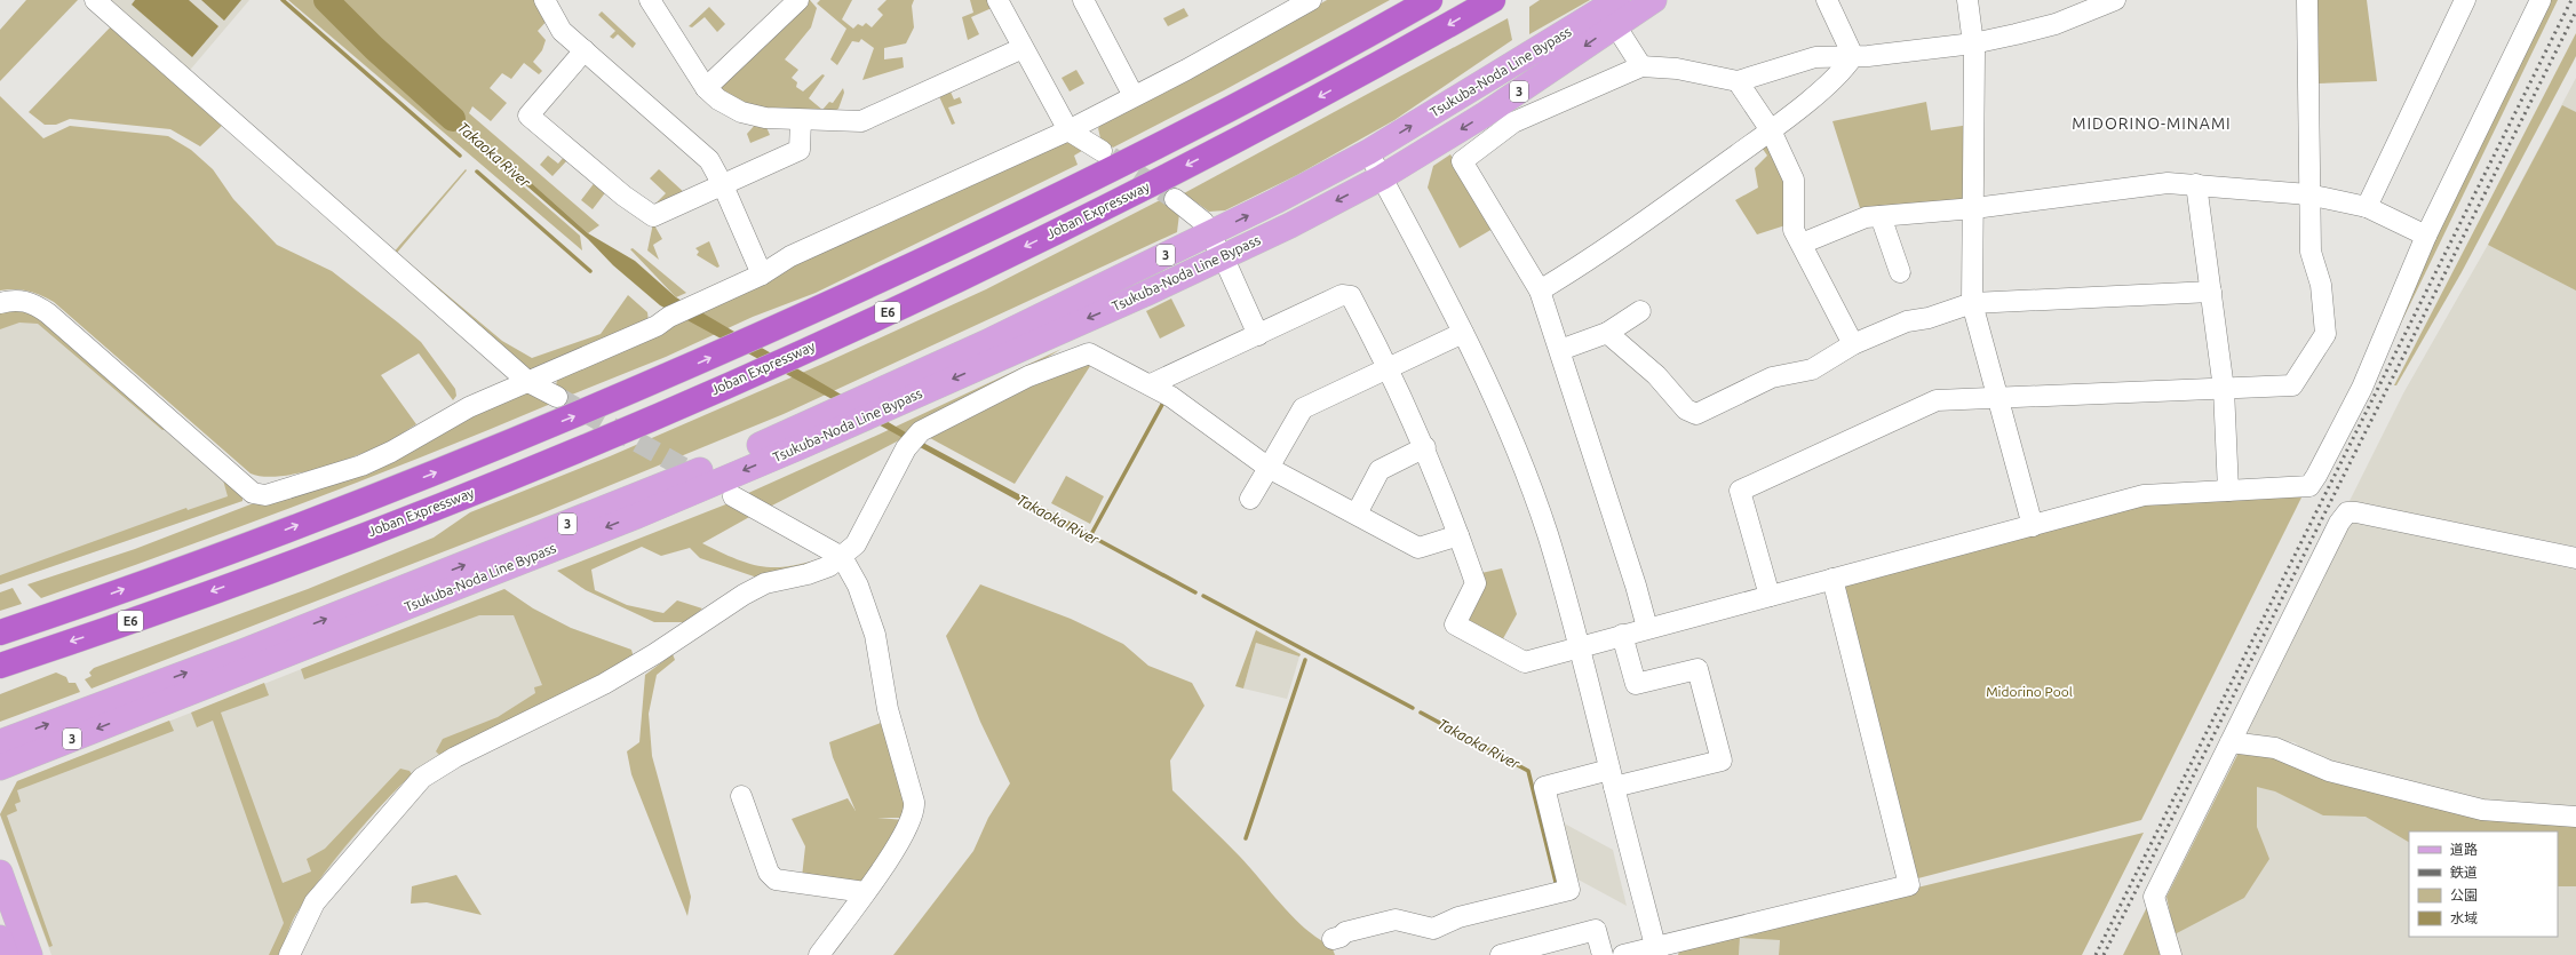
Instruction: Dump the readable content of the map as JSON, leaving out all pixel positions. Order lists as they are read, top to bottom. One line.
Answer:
{"streets":{"highway":["Joban Expressway","E6"],"main road":["Tsukuba-Noda Line Bypass","3"]},"districts":["MIDORINO-MINAMI"],"water":["Takaoka River"],"parks":["Midorino Pool"],"legend":["道路","鉄道","公園","水域"]}
